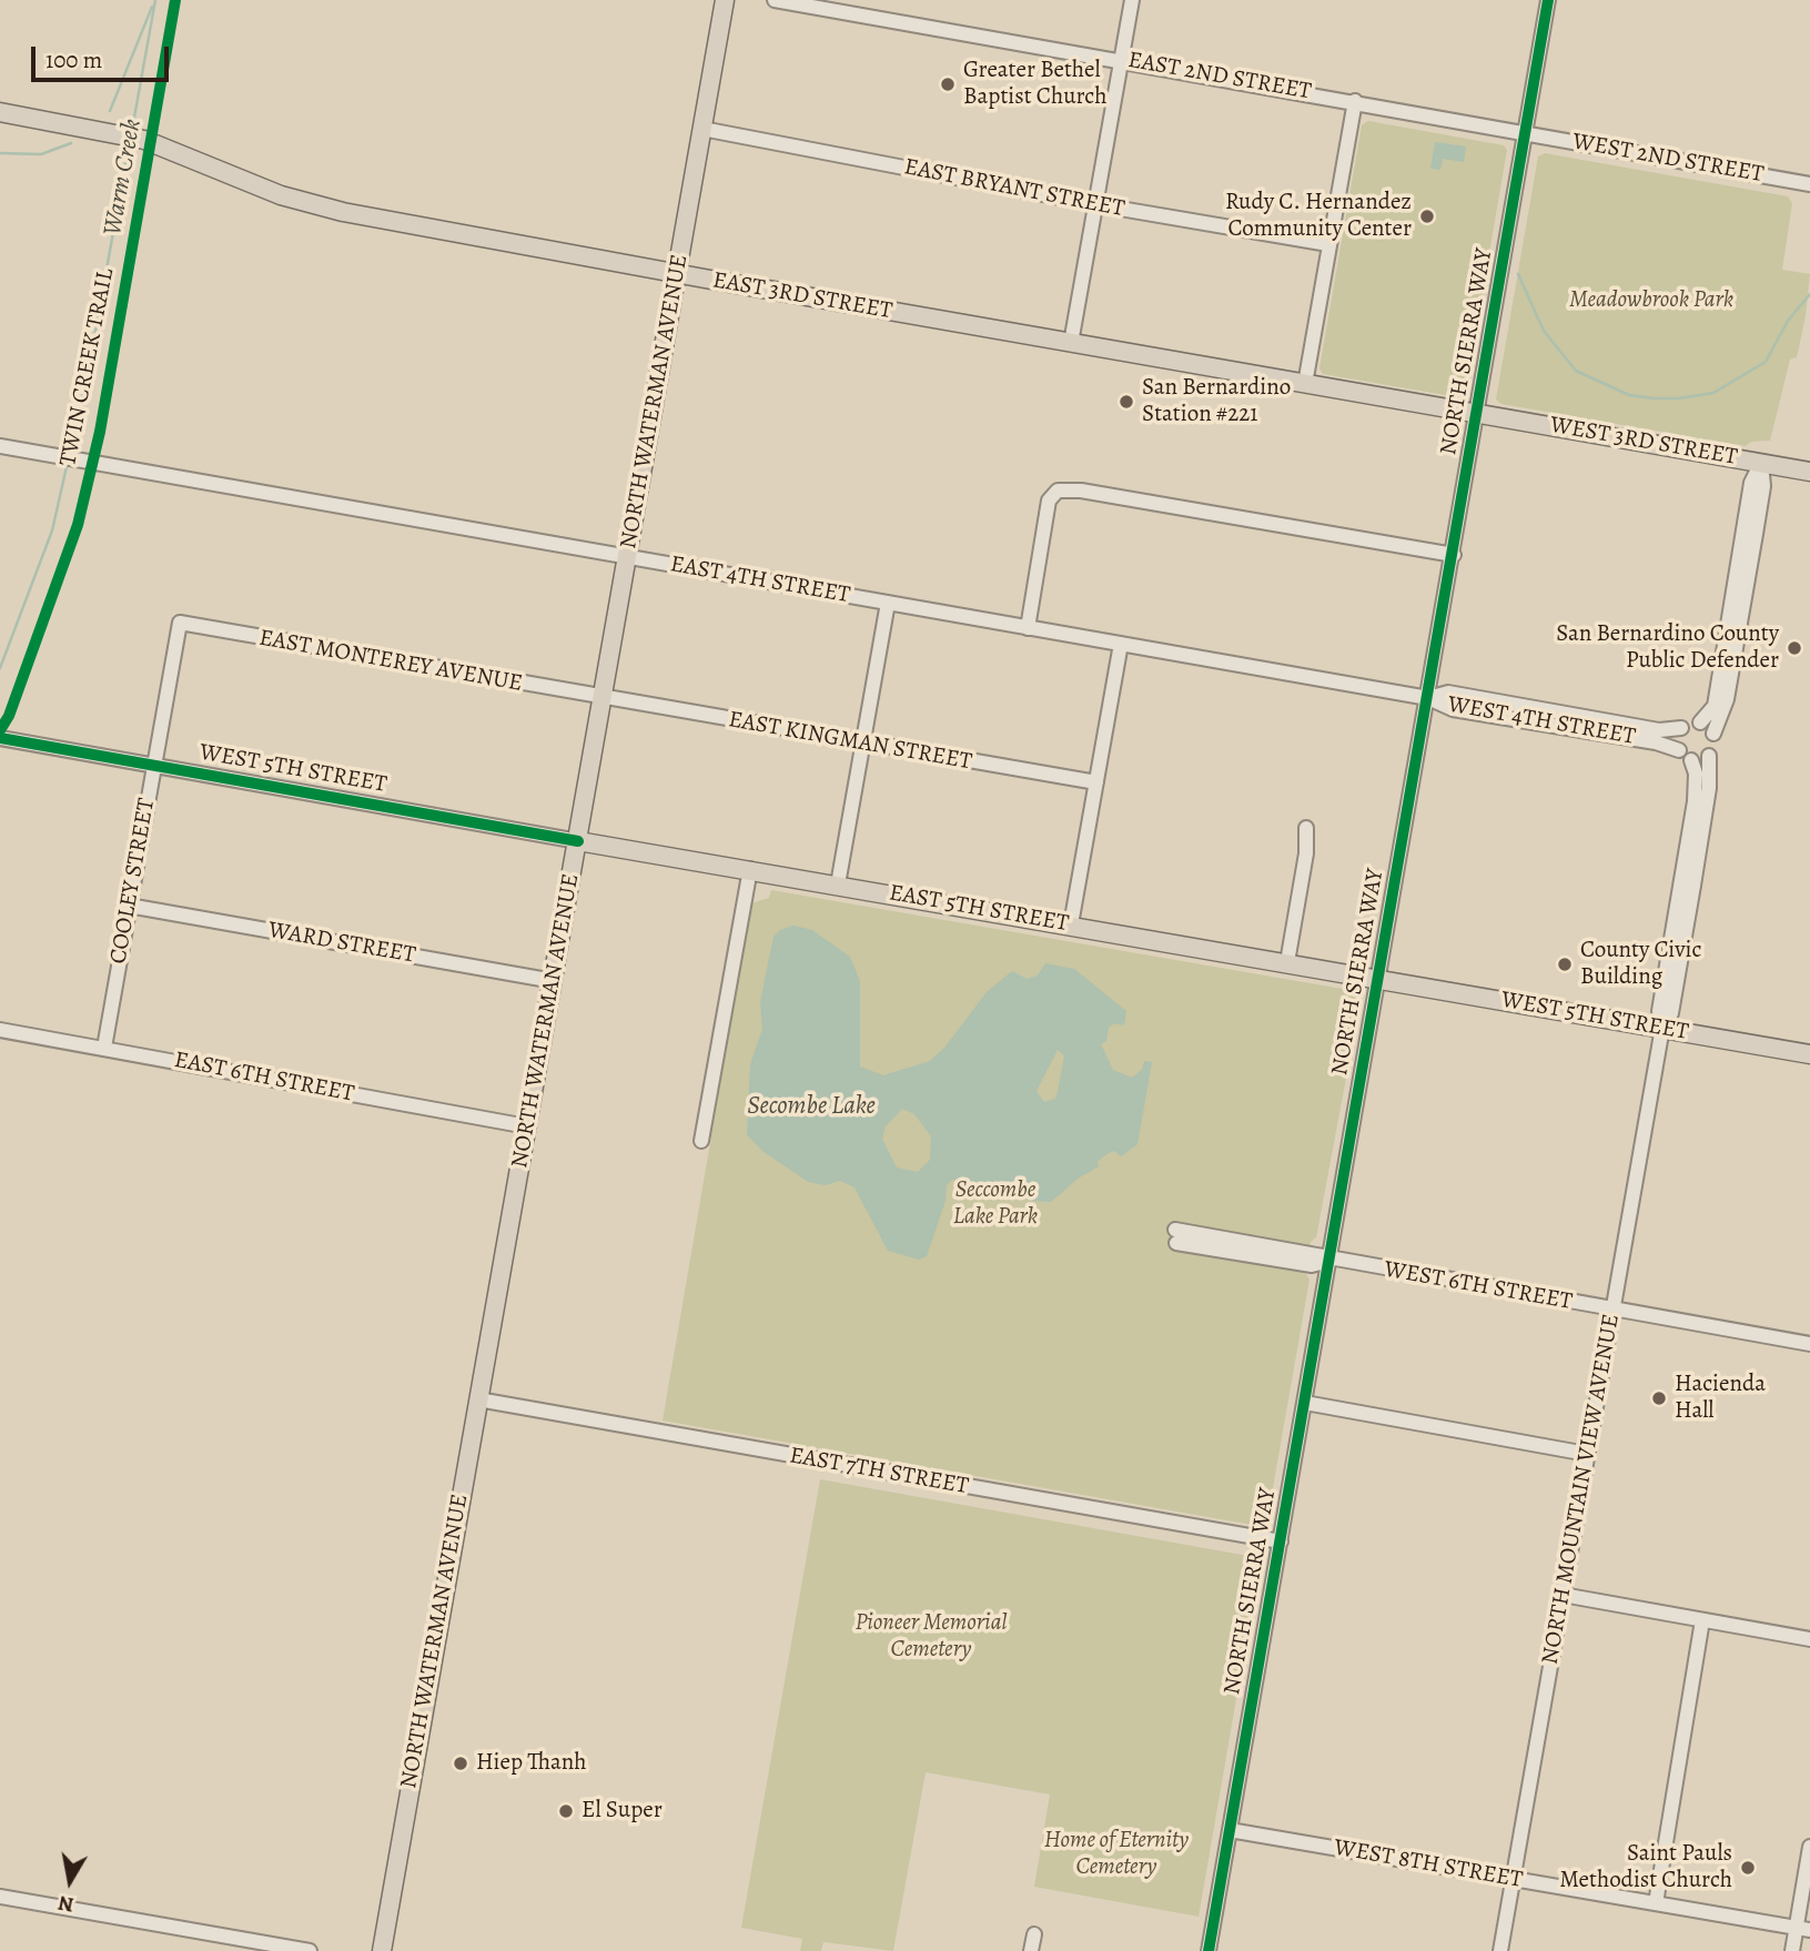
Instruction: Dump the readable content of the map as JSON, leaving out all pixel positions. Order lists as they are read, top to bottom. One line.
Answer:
{"streets":{"main road":["EAST 3RD STREET","NORTH WATERMAN AVENUE","WEST 3RD STREET","WEST 5TH STREET","EAST 5TH STREET"],"street":["EAST 2ND STREET","WEST 2ND STREET","EAST BRYANT STREET","NORTH SIERRA WAY","EAST 4TH STREET","EAST MONTEREY AVENUE","WEST 4TH STREET","EAST KINGMAN STREET","COOLEY STREET","WARD STREET","EAST 6TH STREET","WEST 6TH STREET","EAST 7TH STREET","NORTH MOUNTAIN VIEW AVENUE","WEST 8TH STREET"],"cycle path":["TWIN CREEK TRAIL"]},"crossings":[["EAST 2ND STREET","WEST 2ND STREET"],["EAST 2ND STREET","NORTH SIERRA WAY"],["WEST 2ND STREET","NORTH SIERRA WAY"],["EAST BRYANT STREET","NORTH WATERMAN AVENUE"],["EAST 3RD STREET","NORTH SIERRA WAY"],["EAST 3RD STREET","NORTH WATERMAN AVENUE"],["EAST 3RD STREET","WEST 3RD STREET"],["NORTH SIERRA WAY","WEST 3RD STREET"],["NORTH SIERRA WAY","EAST 4TH STREET"],["NORTH SIERRA WAY","WEST 4TH STREET"],["NORTH SIERRA WAY","WEST 5TH STREET"],["NORTH SIERRA WAY","EAST 5TH STREET"],["NORTH SIERRA WAY","WEST 6TH STREET"],["NORTH SIERRA WAY","EAST 7TH STREET"],["NORTH SIERRA WAY","WEST 8TH STREET"],["NORTH WATERMAN AVENUE","EAST 4TH STREET"],["NORTH WATERMAN AVENUE","EAST MONTEREY AVENUE"],["NORTH WATERMAN AVENUE","EAST KINGMAN STREET"],["NORTH WATERMAN AVENUE","WEST 5TH STREET"],["NORTH WATERMAN AVENUE","EAST 5TH STREET"],["NORTH WATERMAN AVENUE","WARD STREET"],["NORTH WATERMAN AVENUE","EAST 6TH STREET"],["NORTH WATERMAN AVENUE","EAST 7TH STREET"],["EAST 4TH STREET","WEST 4TH STREET"],["EAST MONTEREY AVENUE","EAST KINGMAN STREET"],["EAST MONTEREY AVENUE","COOLEY STREET"],["WEST 4TH STREET","NORTH MOUNTAIN VIEW AVENUE"],["WEST 5TH STREET","COOLEY STREET"],["WEST 5TH STREET","EAST 5TH STREET"],["WEST 5TH STREET","NORTH MOUNTAIN VIEW AVENUE"],["COOLEY STREET","WARD STREET"],["COOLEY STREET","EAST 6TH STREET"],["WEST 6TH STREET","NORTH MOUNTAIN VIEW AVENUE"],["NORTH MOUNTAIN VIEW AVENUE","WEST 8TH STREET"]],"water":["Warm Creek","Secombe Lake"],"parks":["Meadowbrook Park","Seccombe Lake Park","Pioneer Memorial Cemetery","Home of Eternity Cemetery"],"places":["Greater Bethel Baptist Church","Rudy C. Hernandez Community Center","San Bernardino Station #221","San Bernardino County Public Defender","County Civic Building","Hacienda Hall","Hiep Thanh","El Super","Saint Pauls Methodist Church"],"scale_bar":"100 m","north":"bottom"}
